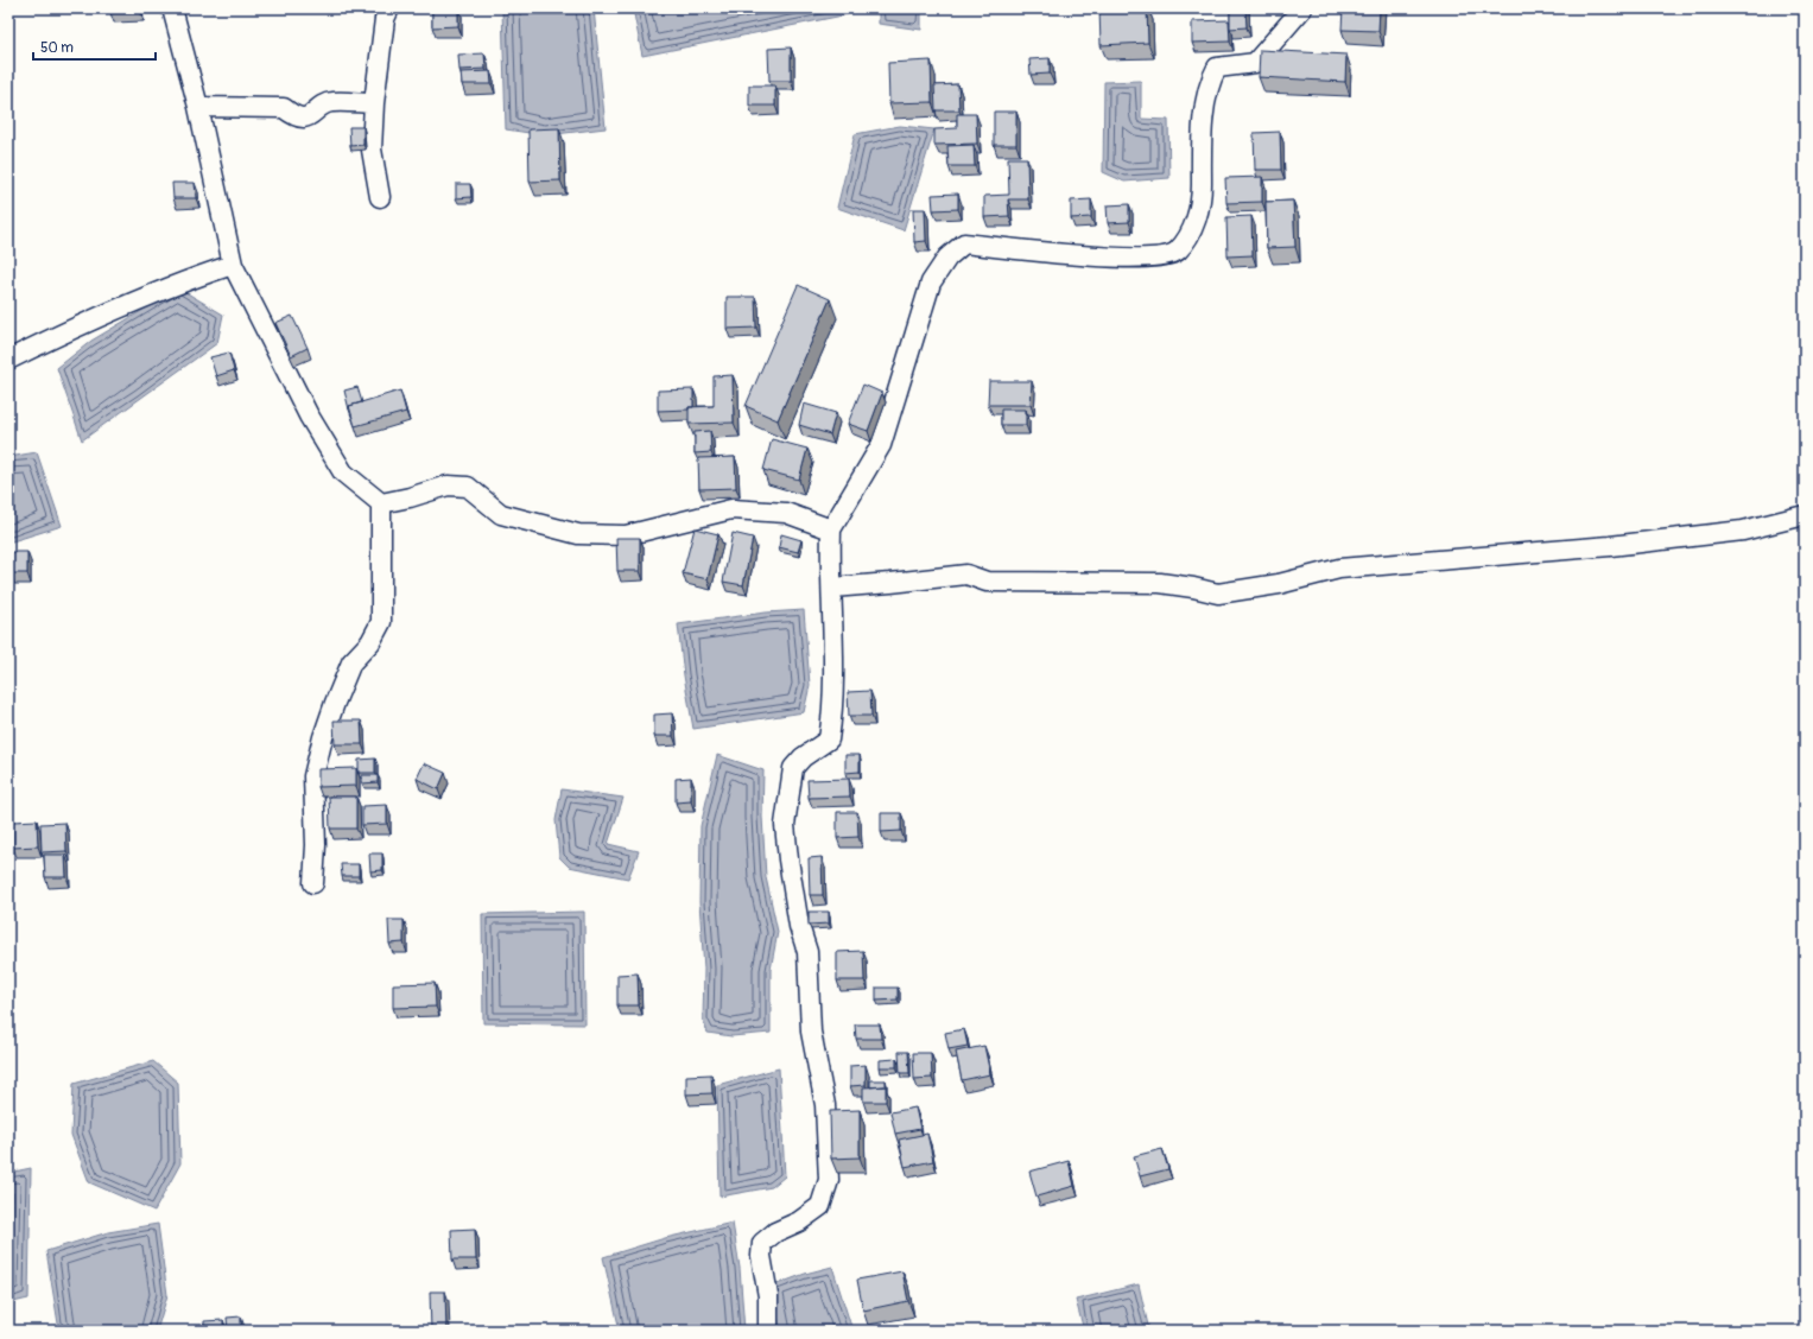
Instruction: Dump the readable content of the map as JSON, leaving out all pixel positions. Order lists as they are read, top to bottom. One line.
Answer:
{"scale_bar":"50 m"}
